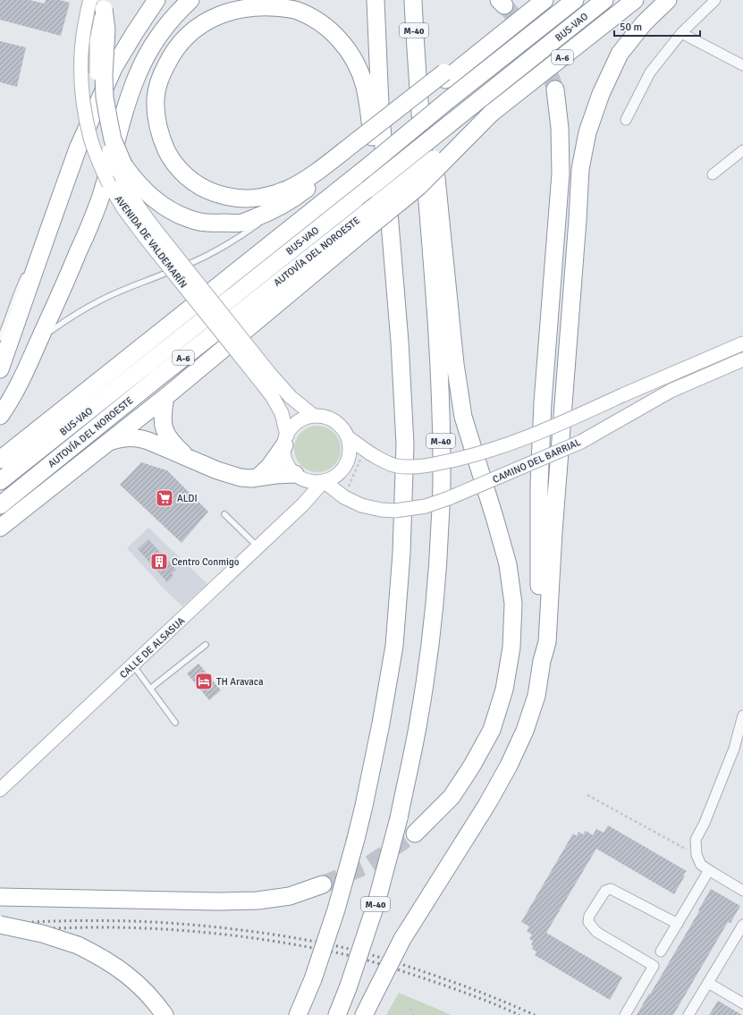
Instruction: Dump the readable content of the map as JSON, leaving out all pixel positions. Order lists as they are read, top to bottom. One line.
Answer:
{"streets":{"highway":["BUS-VAO","M-40","A-6","AUTOVÍA DEL NOROESTE"],"main road":["AVENIDA DE VALDEMARÍN","CAMINO DEL BARRIAL","CALLE DE ALSASUA"]},"crossings":[["AVENIDA DE VALDEMARÍN","CAMINO DEL BARRIAL"],["AVENIDA DE VALDEMARÍN","CALLE DE ALSASUA"],["CAMINO DEL BARRIAL","CALLE DE ALSASUA"]],"places":{"supermarket":["ALDI"],"building":["Centro Conmigo"],"hotel":["TH Aravaca"]},"scale_bar":"50 m"}
